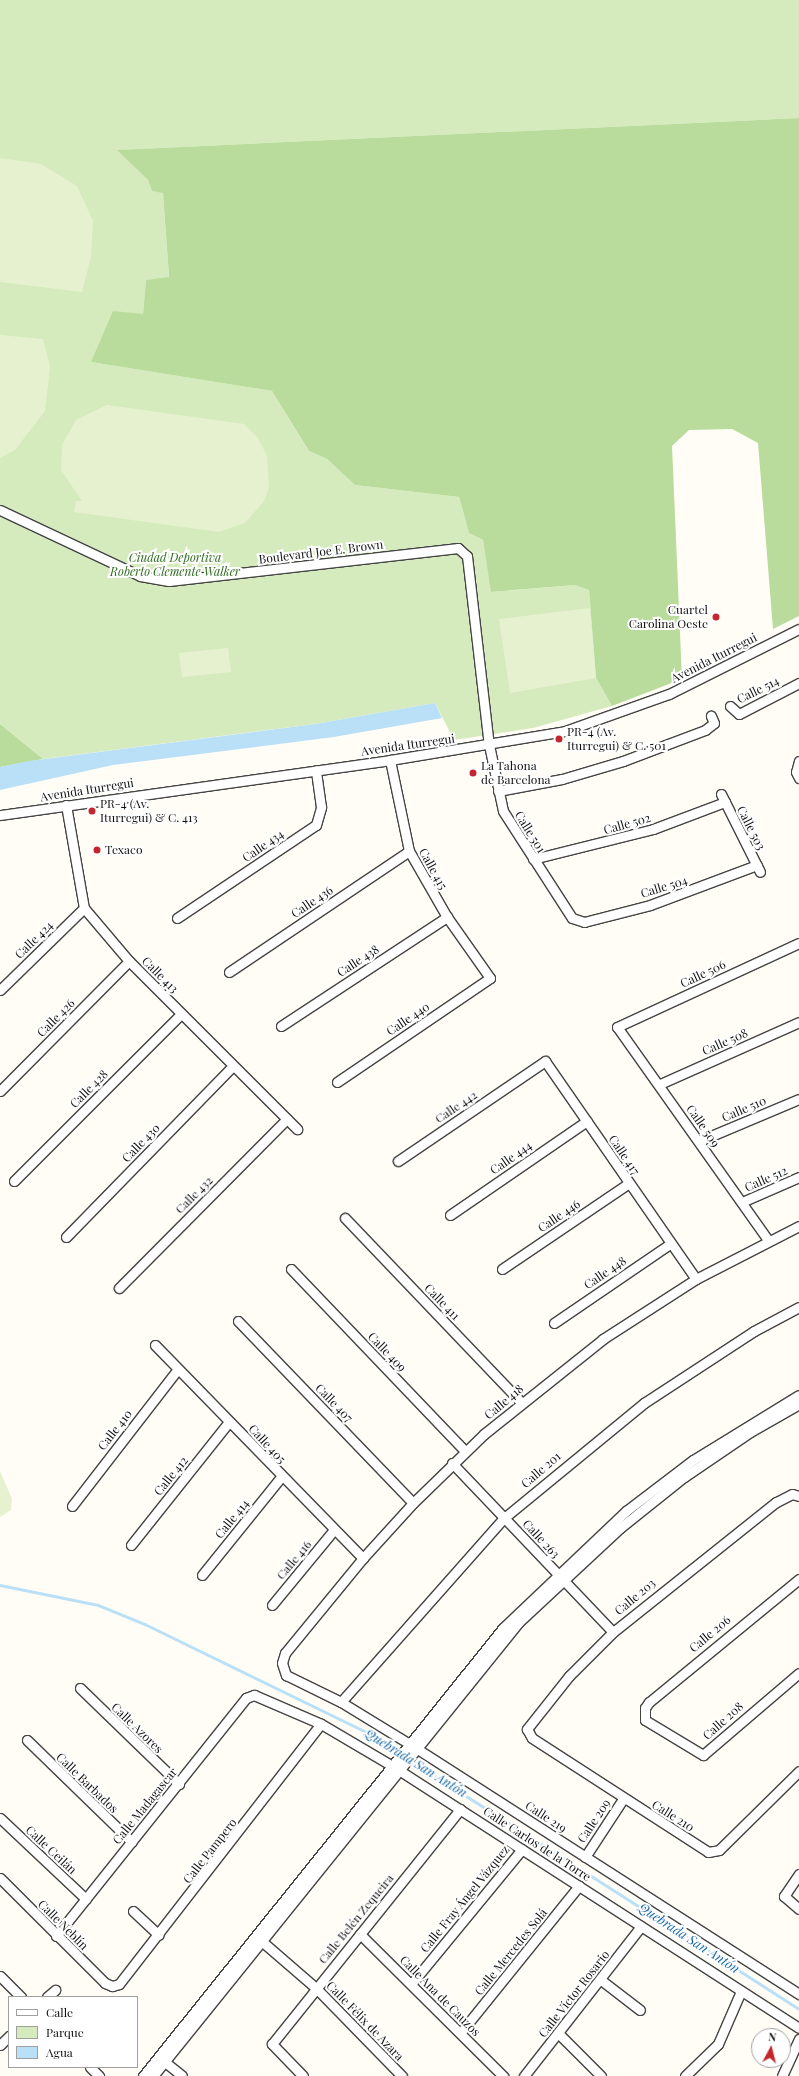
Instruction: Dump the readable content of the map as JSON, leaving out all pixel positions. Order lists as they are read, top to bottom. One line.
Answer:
{"streets":{"street":["Boulevard Joe E. Brown","Avenida Iturregui","Calle 514","Calle 502","Calle 503","Calle 501","Calle 434","Calle 415","Calle 504","Calle 436","Calle 424","Calle 438","Calle 506","Calle 413","Calle 426","Calle 440","Calle 508","Calle 428","Calle 442","Calle 510","Calle 509","Calle 430","Calle 417","Calle 444","Calle 512","Calle 432","Calle 446","Calle 448","Calle 411","Calle 409","Calle 418","Calle 407","Calle 410","Calle 405","Calle 201","Calle 412","Calle 414","Calle 263","Calle 416","Calle 203","Calle 206","Calle 208","Calle Azores","Calle Barbados","Calle Madagascar","Calle 210","Calle 219","Calle 209","Calle Carlos de la Torre","Calle Ceilán","Calle Pampero","Calle Fray Ángel Vázquez","Calle Belén Zequeira","Calle Neblín","Calle Mercedes Solá","Calle Víctor Rosario","Calle Ana de Cauzos","Calle Félix de Azara"]},"crossings":[["Boulevard Joe E. Brown","Avenida Iturregui"],["Boulevard Joe E. Brown","Calle 501"],["Avenida Iturregui","Calle 501"],["Avenida Iturregui","Calle 434"],["Avenida Iturregui","Calle 415"],["Calle 502","Calle 503"],["Calle 502","Calle 501"],["Calle 503","Calle 504"],["Calle 501","Calle 504"],["Calle 415","Calle 436"],["Calle 415","Calle 438"],["Calle 415","Calle 440"],["Calle 424","Calle 413"],["Calle 506","Calle 509"],["Calle 413","Calle 426"],["Calle 413","Calle 428"],["Calle 413","Calle 430"],["Calle 413","Calle 432"],["Calle 508","Calle 509"],["Calle 442","Calle 417"],["Calle 510","Calle 509"],["Calle 509","Calle 512"],["Calle 509","Calle 418"],["Calle 417","Calle 444"],["Calle 417","Calle 446"],["Calle 417","Calle 448"],["Calle 417","Calle 418"],["Calle 411","Calle 418"],["Calle 409","Calle 418"],["Calle 418","Calle 407"],["Calle 418","Calle 405"],["Calle 418","Calle 263"],["Calle 418","Calle 219"],["Calle 410","Calle 405"],["Calle 405","Calle 412"],["Calle 405","Calle 414"],["Calle 405","Calle 416"],["Calle 201","Calle 263"],["Calle 201","Calle 219"],["Calle 263","Calle 203"],["Calle 203","Calle 210"],["Calle 206","Calle 208"],["Calle Azores","Calle Madagascar"],["Calle Barbados","Calle Madagascar"],["Calle Madagascar","Calle Carlos de la Torre"],["Calle Madagascar","Calle Ceilán"],["Calle Madagascar","Calle Neblín"],["Calle 210","Calle 209"],["Calle 219","Calle 209"],["Calle Carlos de la Torre","Calle Pampero"],["Calle Carlos de la Torre","Calle Fray Ángel Vázquez"],["Calle Carlos de la Torre","Calle Belén Zequeira"],["Calle Carlos de la Torre","Calle Mercedes Solá"],["Calle Carlos de la Torre","Calle Víctor Rosario"],["Calle Pampero","Calle Neblín"],["Calle Fray Ángel Vázquez","Calle Ana de Cauzos"],["Calle Belén Zequeira","Calle Ana de Cauzos"],["Calle Belén Zequeira","Calle Félix de Azara"],["Calle Mercedes Solá","Calle Ana de Cauzos"]],"water":["Quebrada San Antón"],"parks":["Ciudad Deportiva Roberto Clemente Walker"],"places":["Cuartel Carolina Oeste","PR-4 (Av. Iturregui) & C. 501","La Tahona de Barcelona","PR-4 (Av. Iturregui) & C. 413","Texaco"],"legend":["Calle","Parque","Agua"],"north":"top"}
